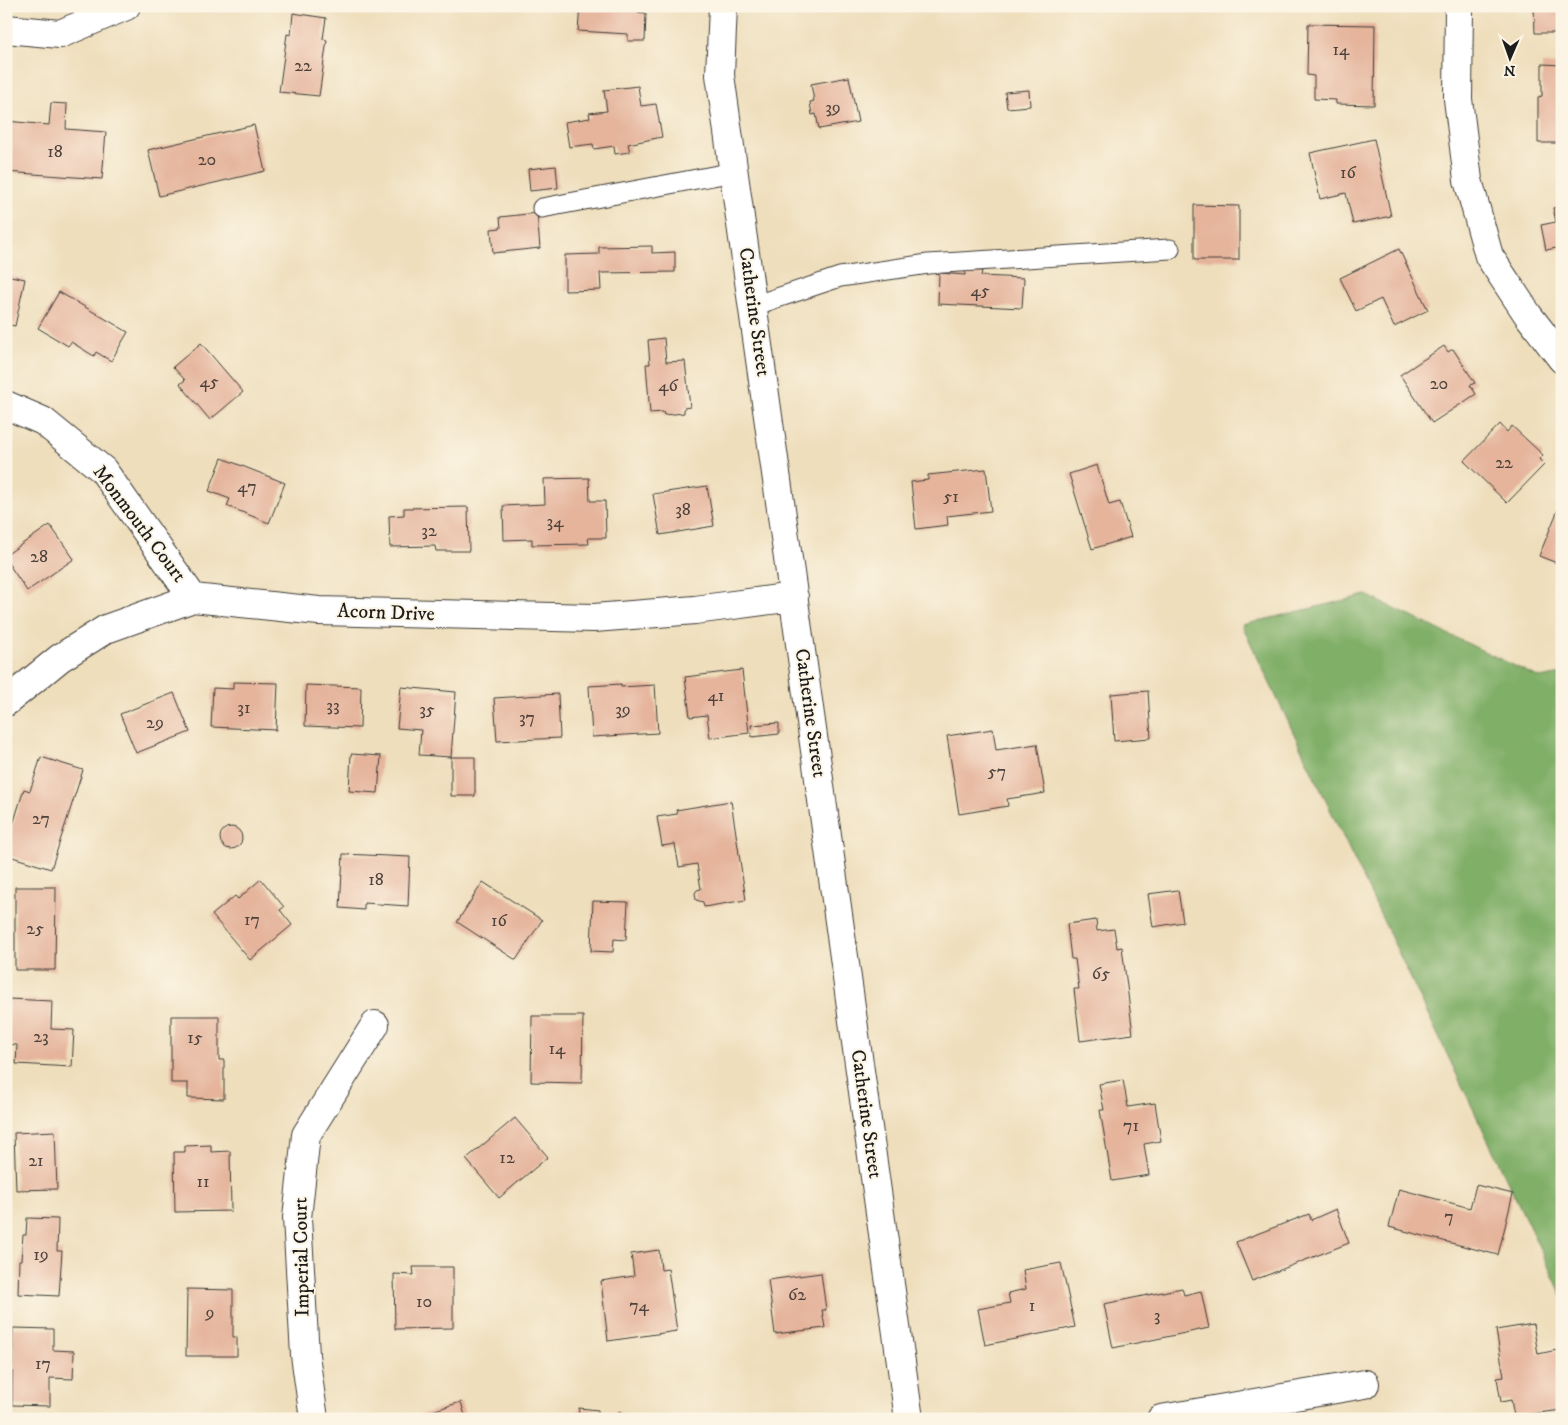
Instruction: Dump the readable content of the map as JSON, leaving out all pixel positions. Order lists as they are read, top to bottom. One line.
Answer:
{"streets":{"street":["Catherine Street","Monmouth Court","Acorn Drive","Imperial Court"]},"crossings":[["Catherine Street","Acorn Drive"],["Monmouth Court","Acorn Drive"]],"house_numbers":["14","22","39","18","20","16","45","45","20","46","22","47","51","38","34","32","28","41","33","31","35","39","37","29","57","27","18","17","16","25","65","23","15","14","71","12","21","11","7","19","62","10","74","1","9","3","17"],"north":"bottom"}
